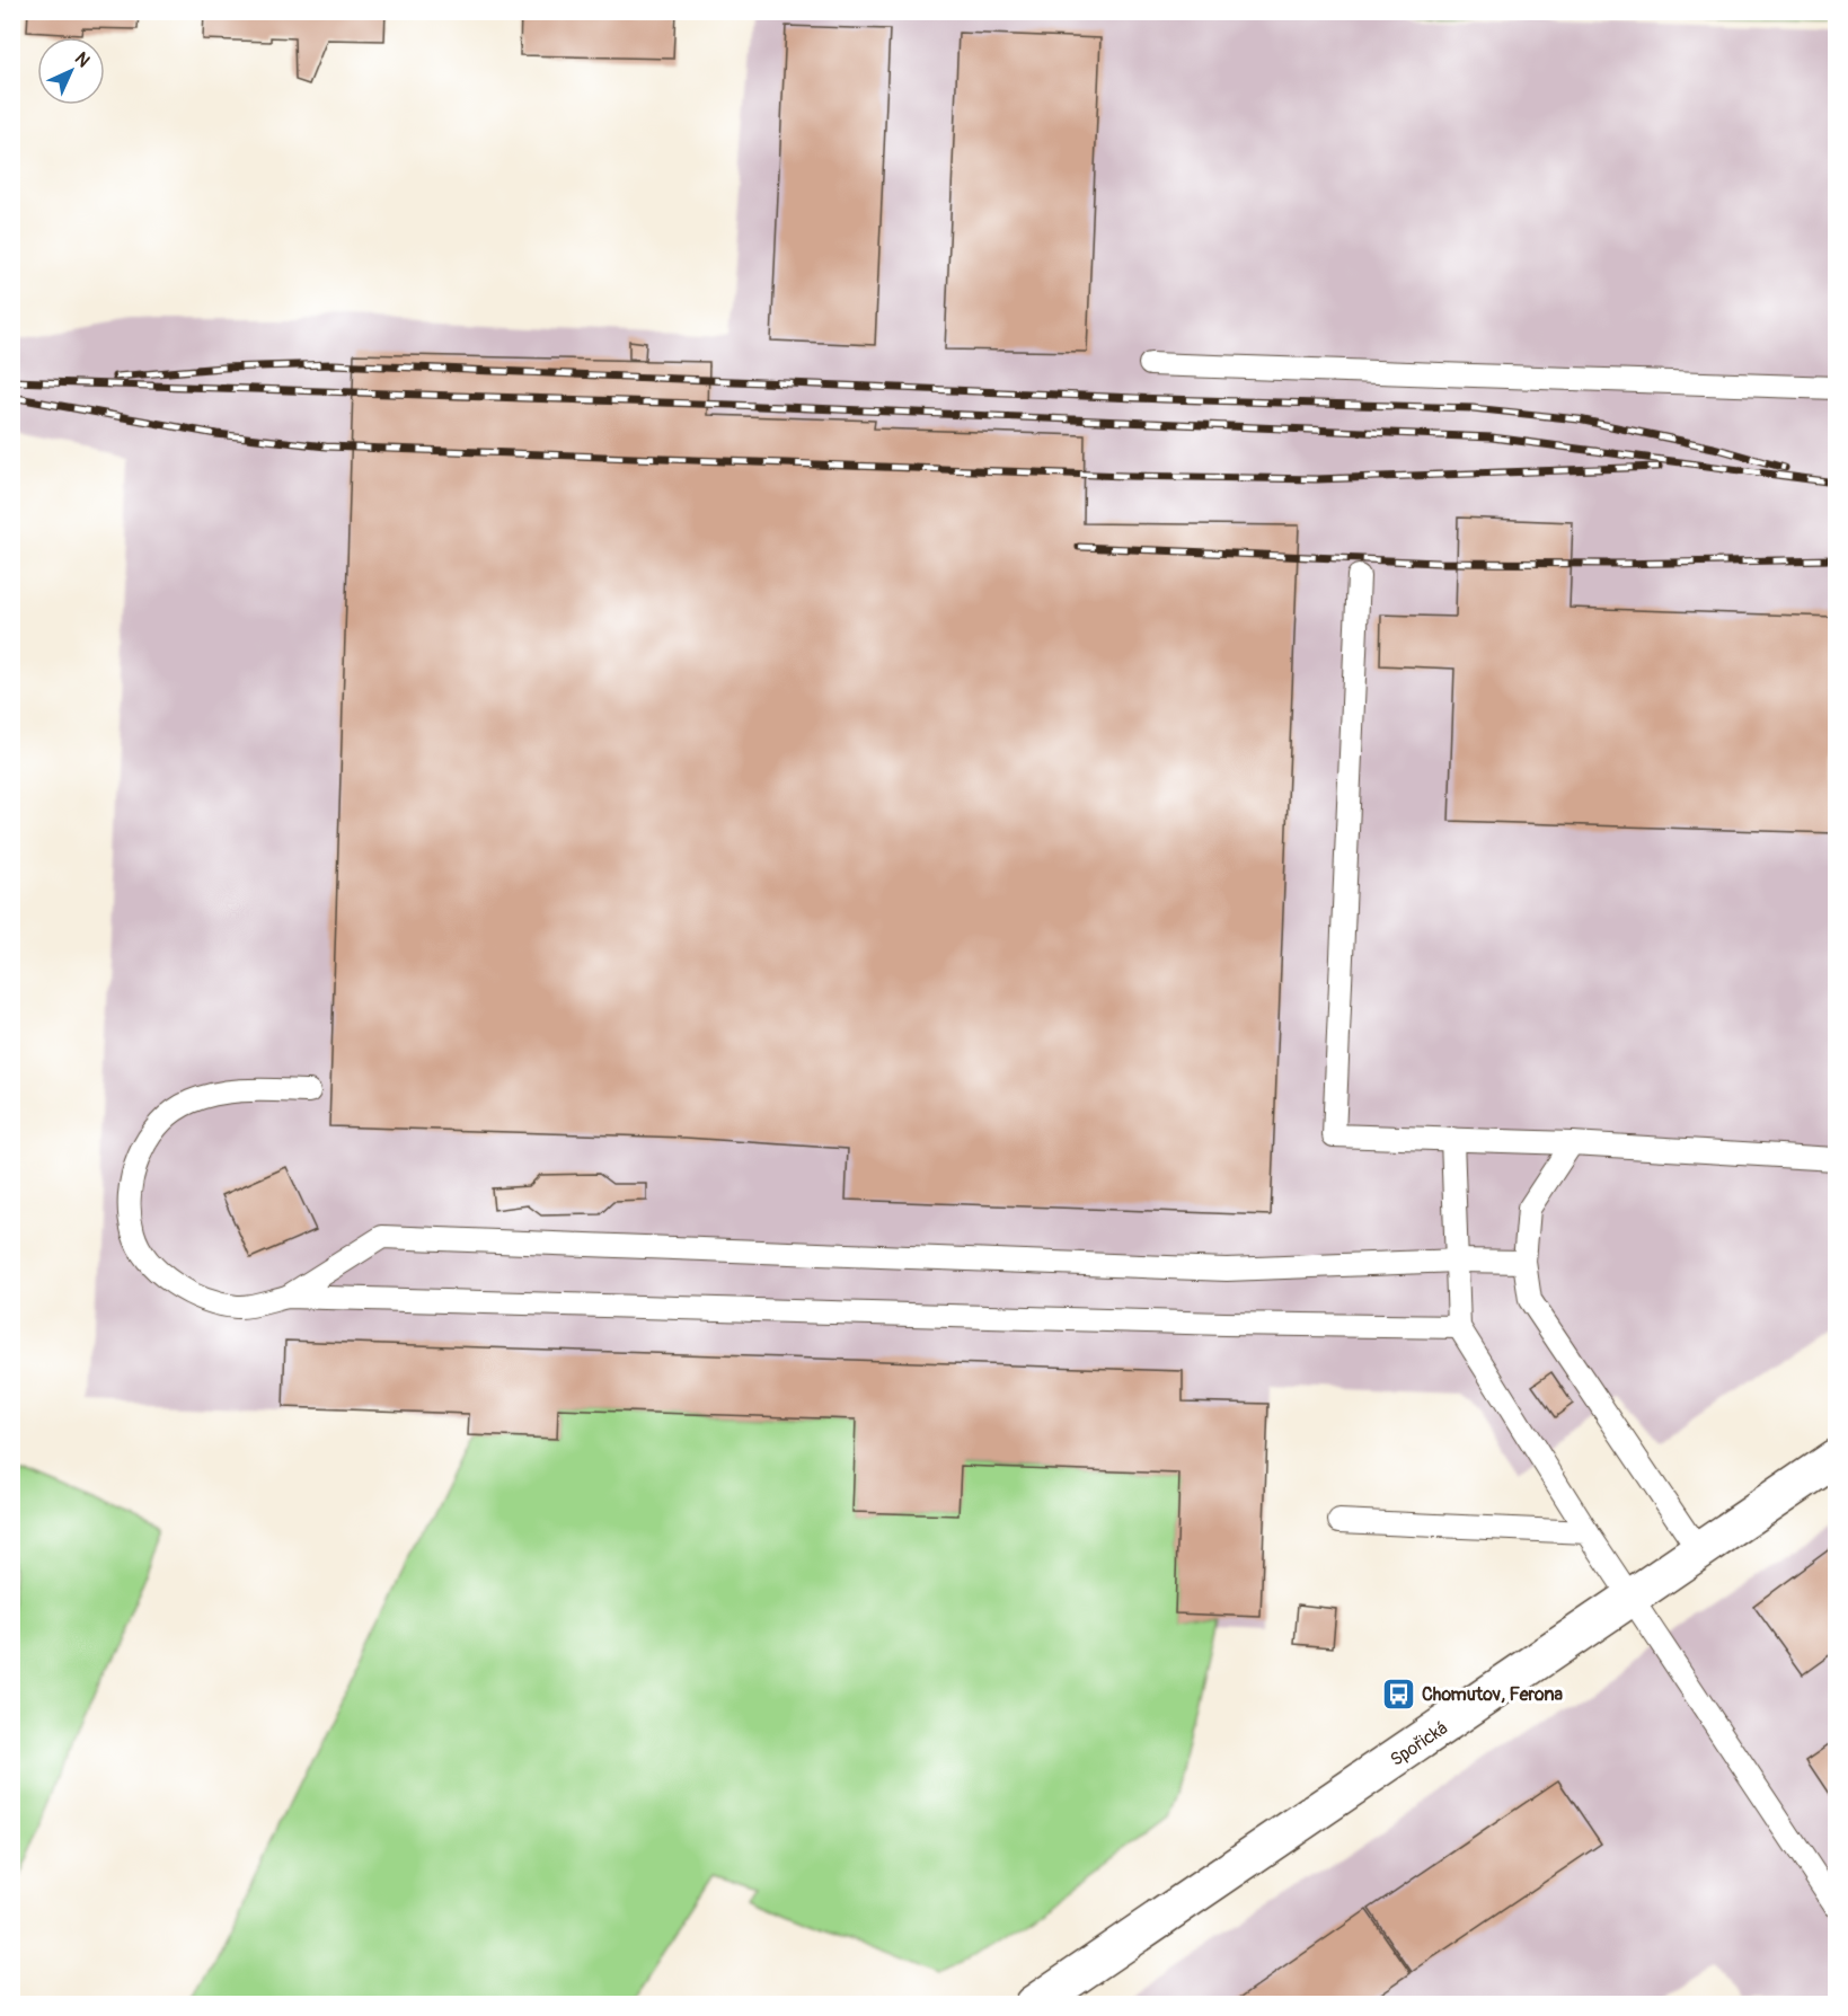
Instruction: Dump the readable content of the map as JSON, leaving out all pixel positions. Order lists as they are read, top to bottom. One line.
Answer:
{"streets":{"street":["Spořická"]},"places":{"bus stop":["Chomutov, Ferona"]},"north":"top right"}
